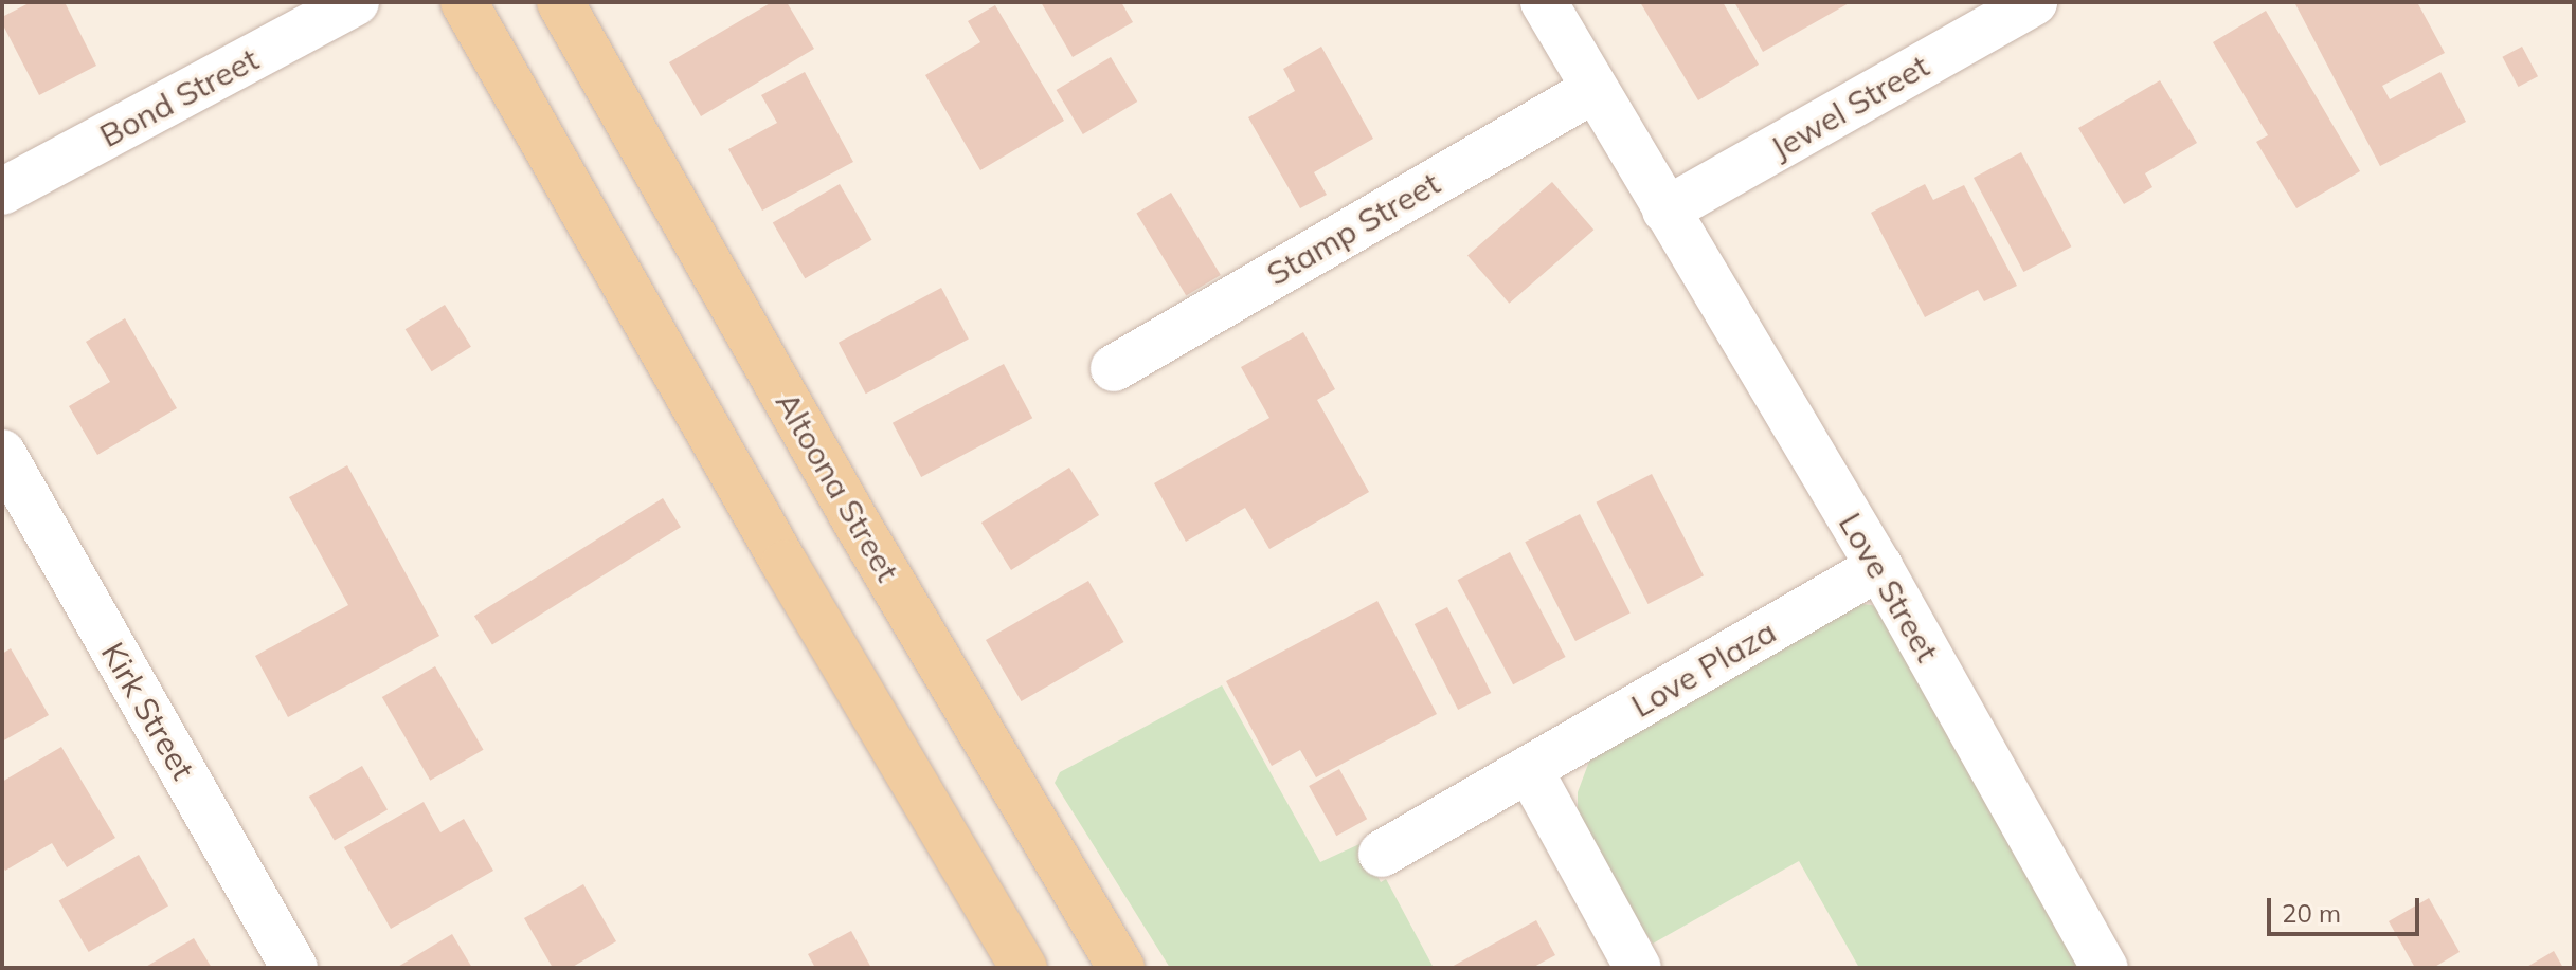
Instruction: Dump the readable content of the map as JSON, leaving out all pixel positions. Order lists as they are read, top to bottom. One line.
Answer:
{"streets":{"main road":["Altoona Street"],"street":["Bond Street","Jewel Street","Stamp Street","Love Street","Love Plaza","Kirk Street"]},"crossings":[["Jewel Street","Love Street"],["Stamp Street","Love Street"],["Love Street","Love Plaza"]],"scale_bar":"20 m"}
